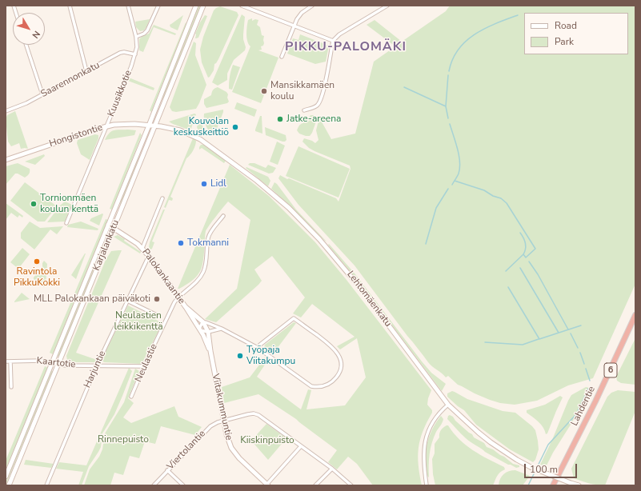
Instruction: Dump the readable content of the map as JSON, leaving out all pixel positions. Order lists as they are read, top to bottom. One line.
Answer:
{"streets":{"highway":["6","Lahdentie"],"street":["Saarennonkatu","Kuusikkotie","Hongistontie","Karjalankatu","Palokankaantie","Lehtomäenkatu","Kaartotie","Neulastie","Harjuntie","Viitakummuntie","Viertolantie"]},"crossings":[["Saarennonkatu","Kuusikkotie"],["Kuusikkotie","Hongistontie"],["Hongistontie","Karjalankatu"],["Hongistontie","Lehtomäenkatu"],["Karjalankatu","Palokankaantie"],["Karjalankatu","Lehtomäenkatu"],["Karjalankatu","Kaartotie"],["Palokankaantie","Neulastie"],["Palokankaantie","Harjuntie"],["Palokankaantie","Viitakummuntie"],["Kaartotie","Neulastie"],["Kaartotie","Harjuntie"],["Viitakummuntie","Viertolantie"]],"districts":["PIKKU-PALOMÄKI"],"parks":["Neulastien leikkikenttä","Rinnepuisto","Kiiskinpuisto"],"places":["Mansikkamäen koulu","Jatke-areena","Kouvolan keskuskeittiö","Lidl","Tornionmäen koulun kenttä","Tokmanni","Ravintola PikkuKokki","MLL Palokankaan päiväkoti","Työpaja Viitakumpu"],"legend":["Road","Park"],"scale_bar":"100 m","north":"bottom right"}
